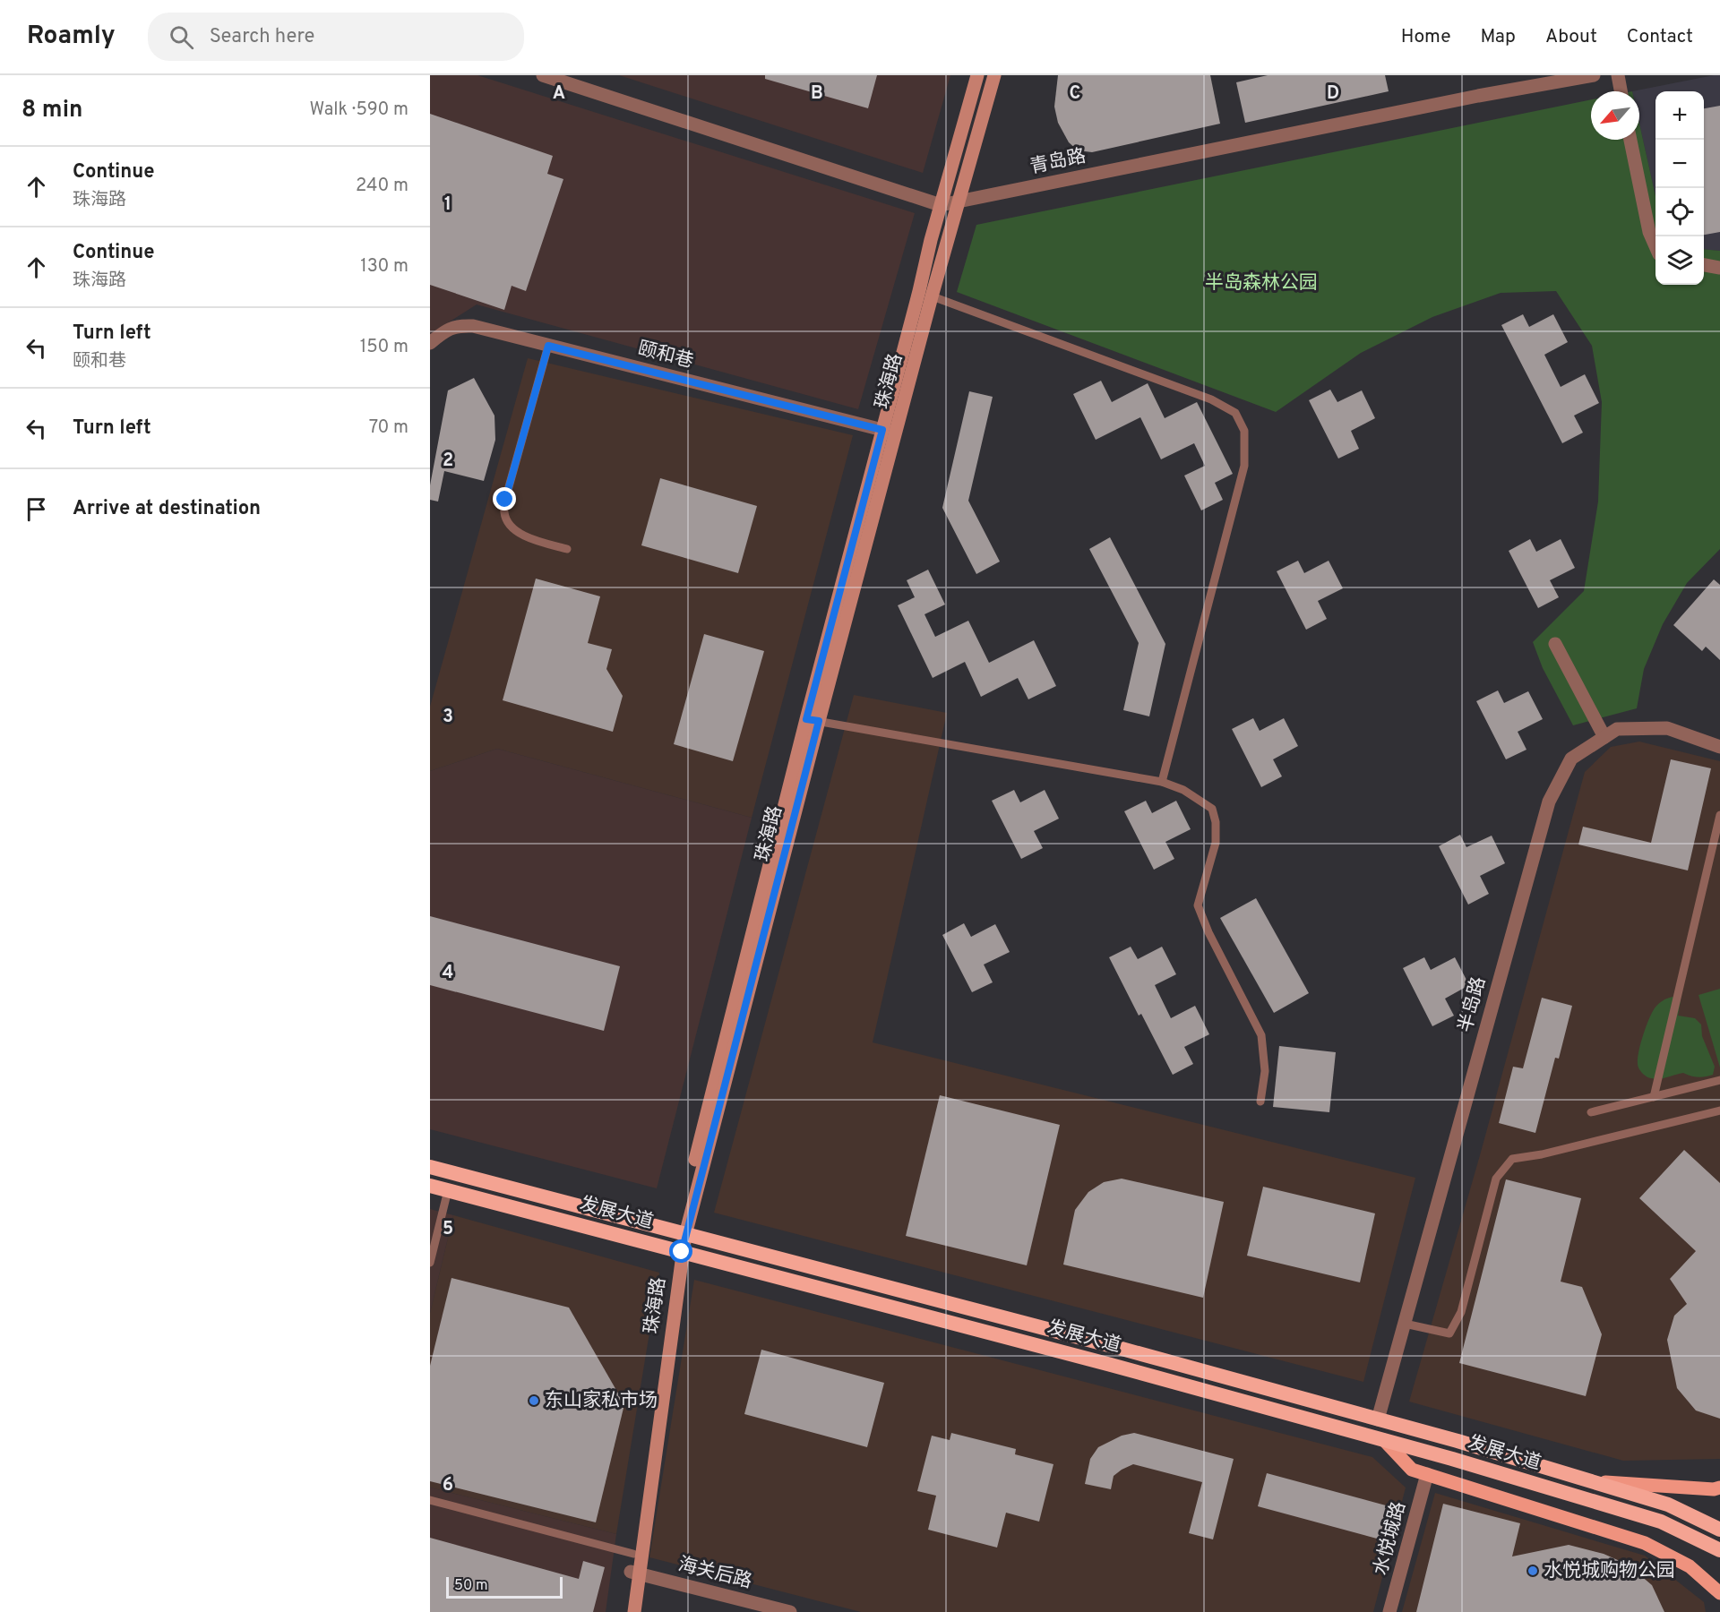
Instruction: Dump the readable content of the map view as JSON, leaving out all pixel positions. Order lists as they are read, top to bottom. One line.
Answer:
{"streets":{"highway":["发展大道"],"main road":["珠海路"],"street":["青岛路","颐和巷","半岛路","水悦城路","海关后路"]},"crossings":[["青岛路","珠海路"],["颐和巷","珠海路"],["珠海路","发展大道"],["珠海路","海关后路"],["半岛路","发展大道"]],"parks":["半岛森林公园"],"places":["东山家私市场","水悦城购物公园"],"scale_bar":"50 m","north":"bottom left","page":{"header":"Roamly","search":"Search here","nav":["Home","Map","About","Contact"],"heading":["8 min","Walk · 590 m"],"map_buttons":["+","−"],"list":[["Continue","珠海路","240 m"],["Continue","珠海路","130 m"],["Turn left","颐和巷","150 m"],["Turn left","70 m"],"Arrive at destination"],"scale":"50 m"},"grid":{"columns":["A","B","C","D"],"rows":["1","2","3","4","5","6"]}}
